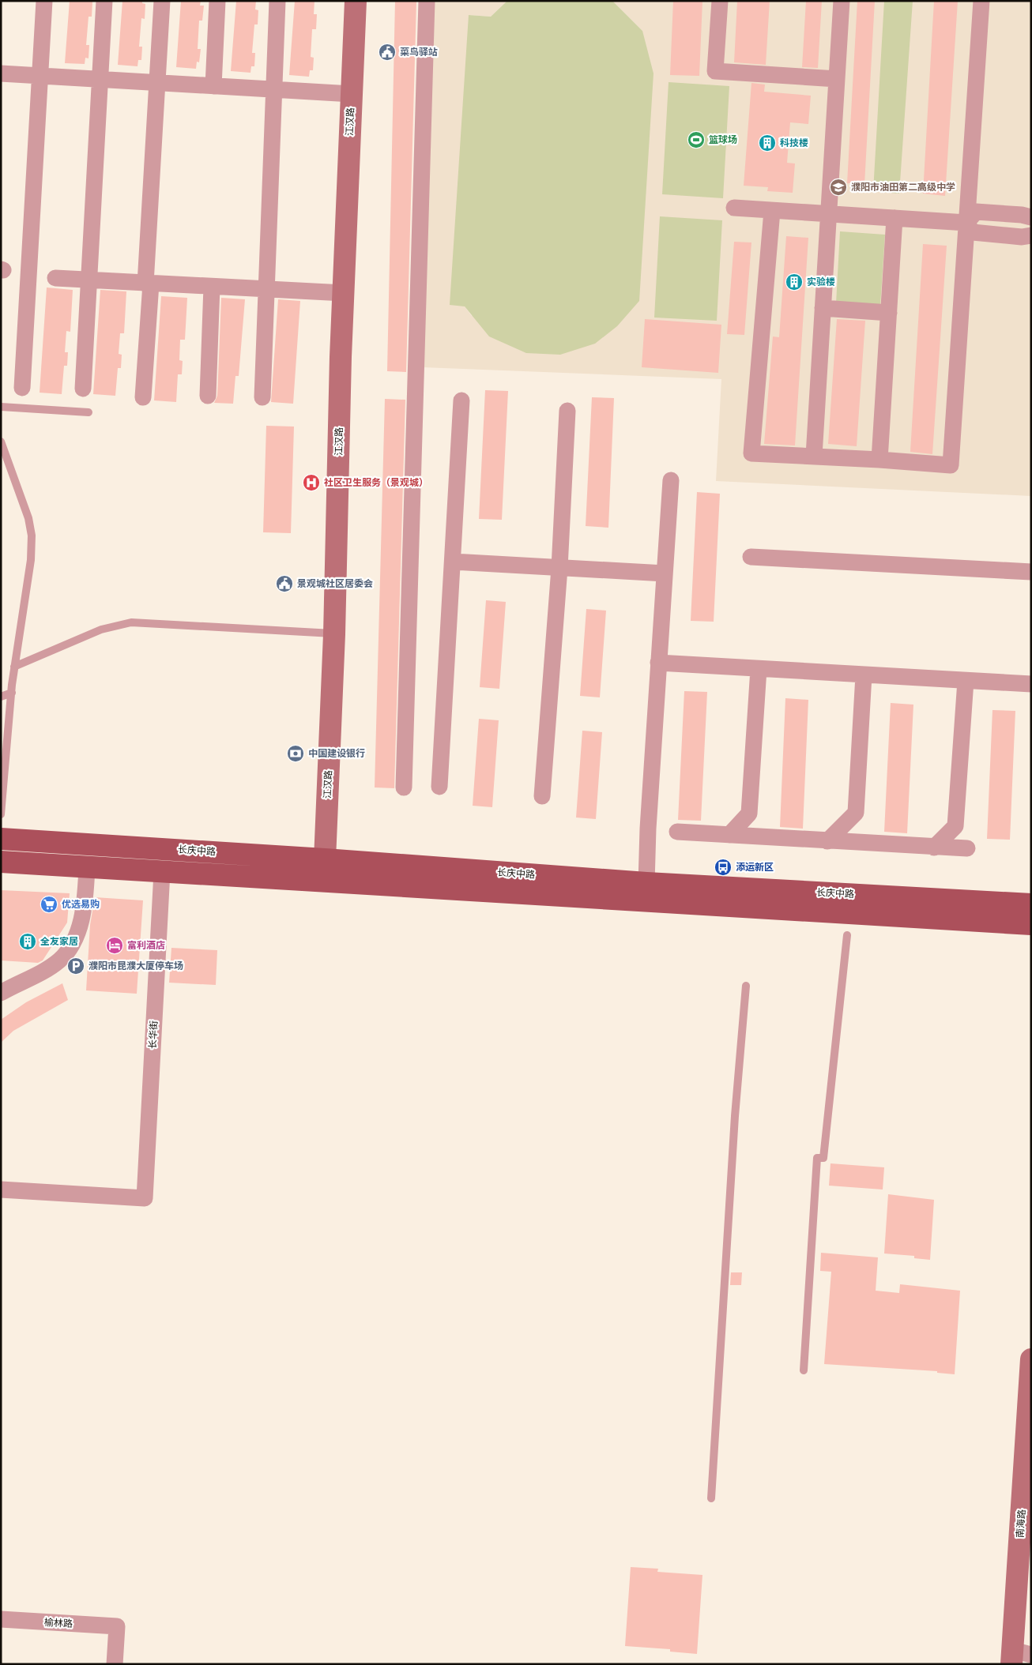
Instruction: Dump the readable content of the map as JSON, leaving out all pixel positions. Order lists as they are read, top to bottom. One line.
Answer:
{"streets":{"main road":["长庆中路"],"street":["江汉路","长华街","南海路","榆林路"]},"crossings":[["江汉路","长庆中路"],["长庆中路","长华街"]],"places":{"public building":["菜鸟驿站","景观城社区居委会"],"sports":["篮球场"],"building":["科技楼","实验楼","全友家居"],"school or university":["濮阳市油田第二高级中学"],"hospital":["社区卫生服务（景观城）"],"bank":["中国建设银行"],"bus stop":["添运新区"],"supermarket":["优选易购"],"hotel":["富利酒店"],"parking":["濮阳市昆濮大厦停车场"]}}
